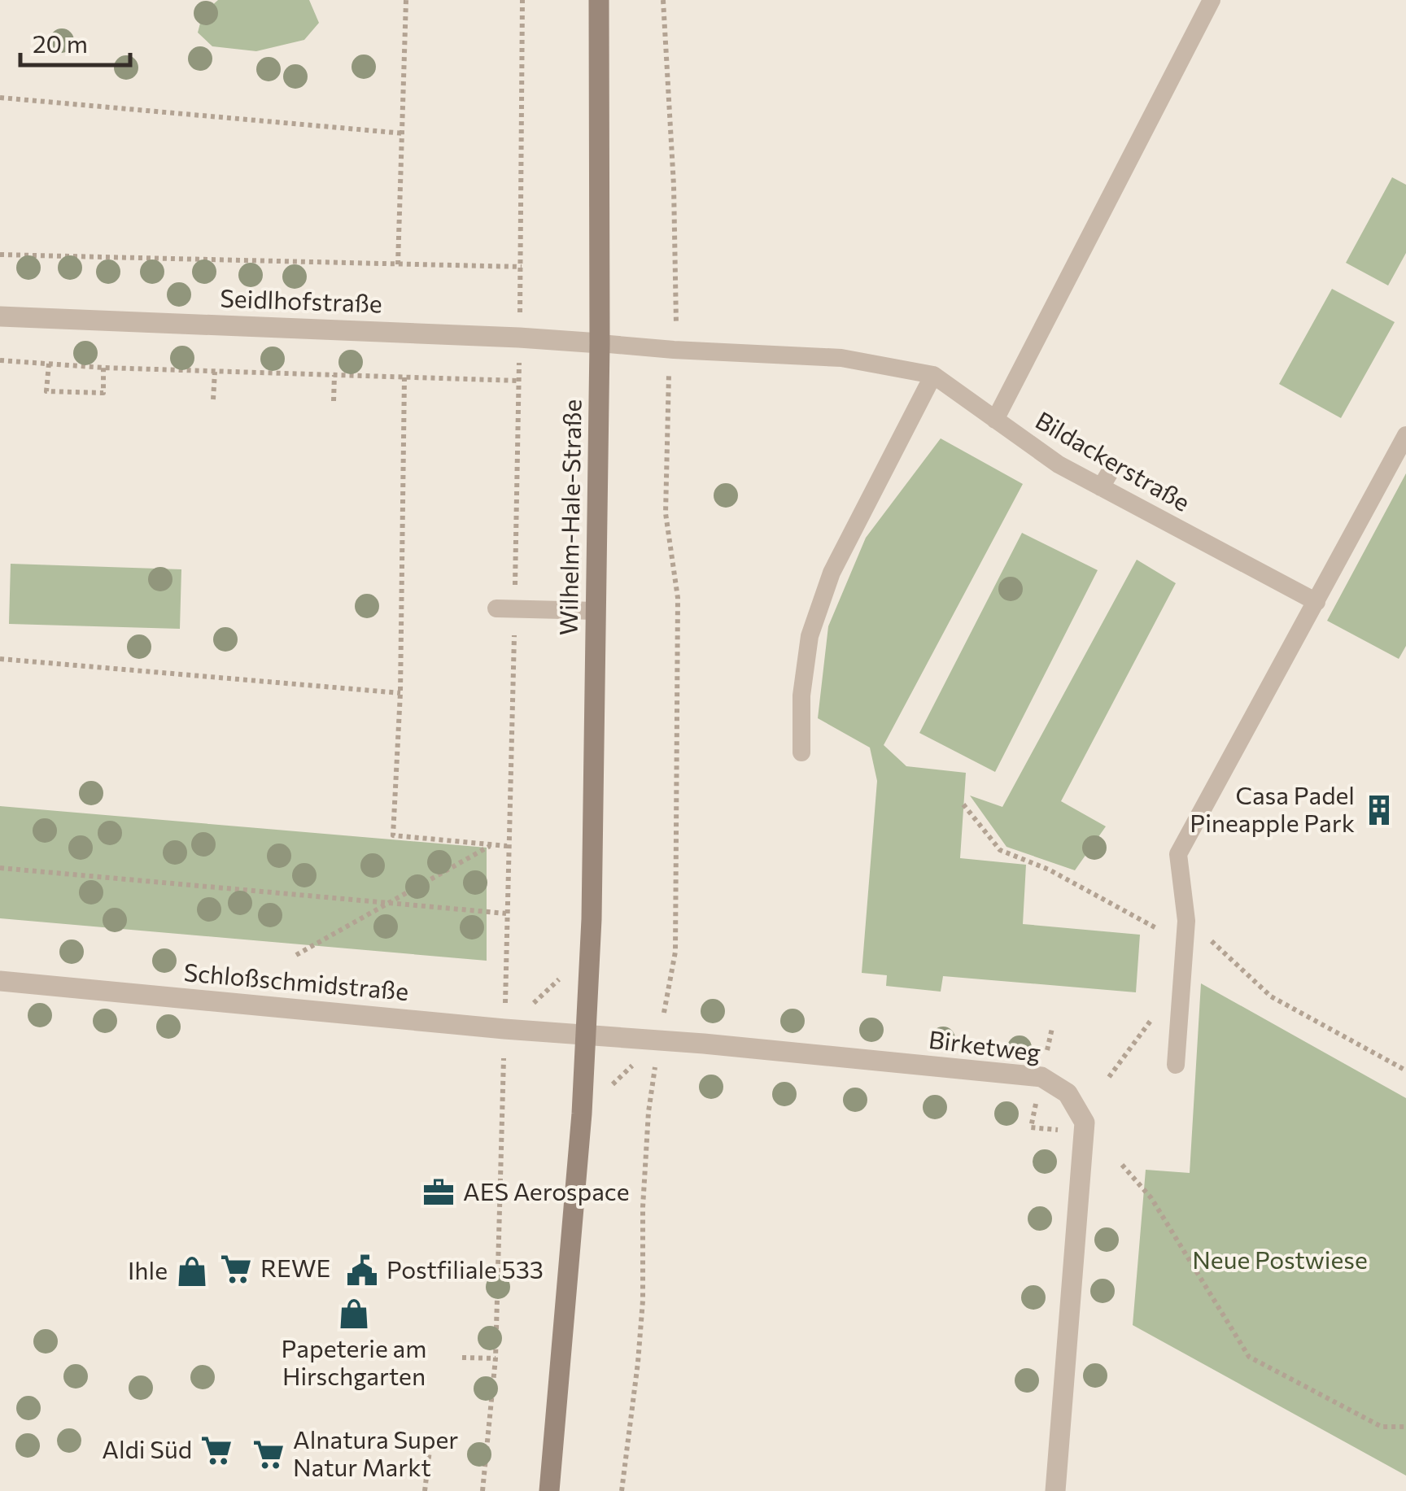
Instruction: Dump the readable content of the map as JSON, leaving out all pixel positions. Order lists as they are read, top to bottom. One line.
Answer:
{"streets":{"main road":["Wilhelm-Hale-Straße"],"street":["Seidlhofstraße","Schloßschmidstraße","Birketweg"],"lane":["Bildackerstraße"]},"crossings":[["Seidlhofstraße","Bildackerstraße"],["Seidlhofstraße","Wilhelm-Hale-Straße"],["Bildackerstraße","Wilhelm-Hale-Straße"],["Wilhelm-Hale-Straße","Schloßschmidstraße"],["Wilhelm-Hale-Straße","Birketweg"],["Schloßschmidstraße","Birketweg"]],"parks":["Neue Postwiese"],"places":{"building":["Casa Padel Pineapple Park"],"office":["AES Aerospace"],"supermarket":["REWE","Aldi Süd","Alnatura Super Natur Markt"],"public building":["Postfiliale 533"],"shop":["Ihle","Papeterie am Hirschgarten"]},"scale_bar":"20 m"}
